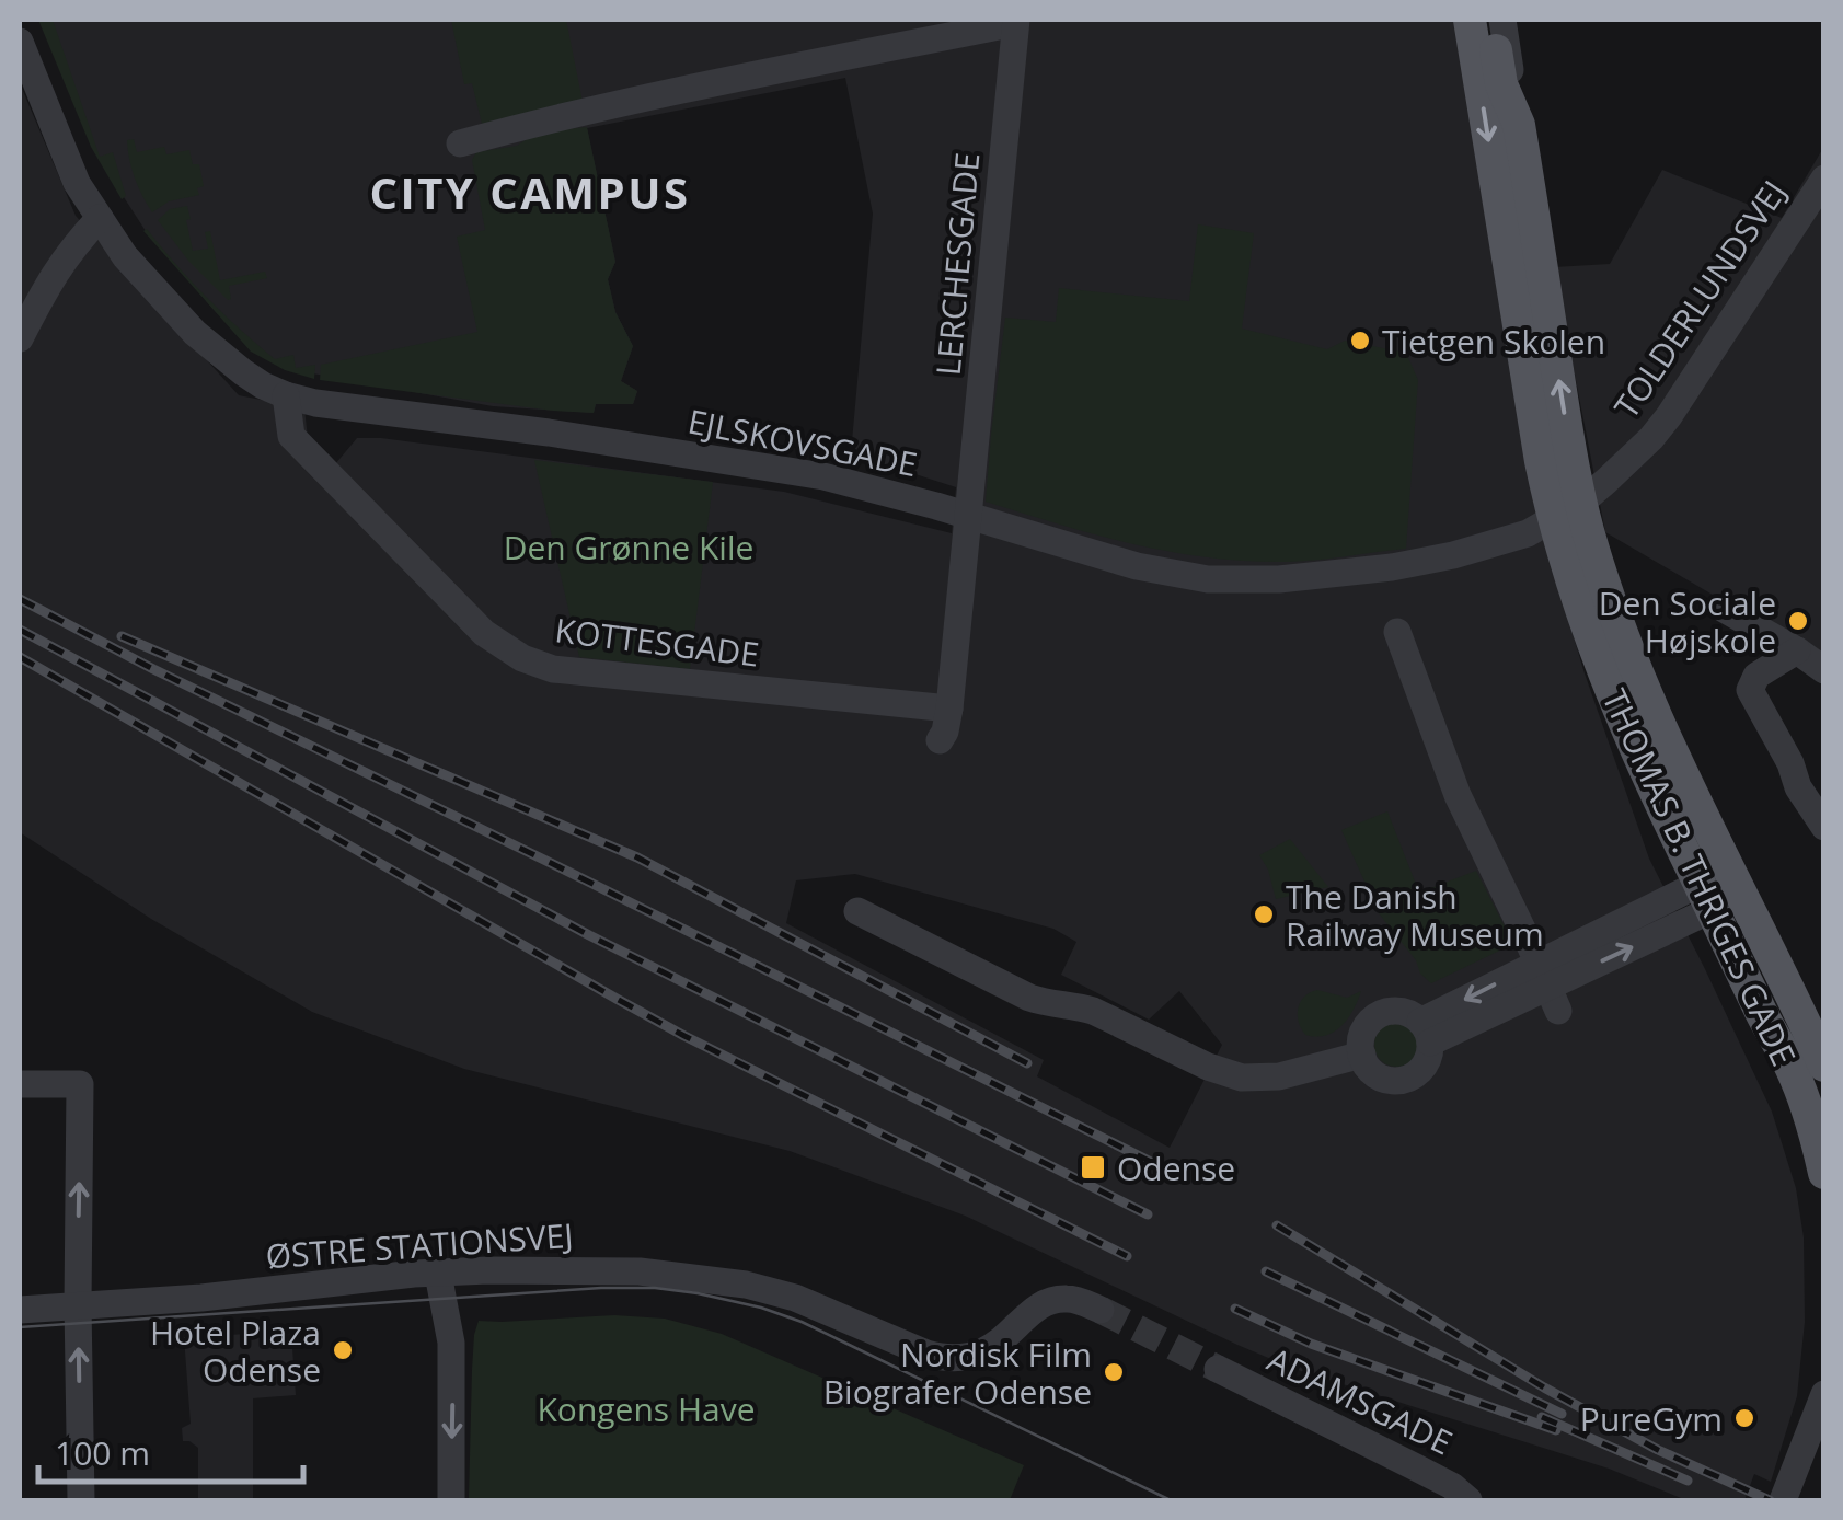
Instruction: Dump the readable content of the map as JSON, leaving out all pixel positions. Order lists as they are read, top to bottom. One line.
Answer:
{"streets":{"main road":["THOMAS B. THRIGES GADE"],"street":["LERCHESGADE","TOLDERLUNDSVEJ","EJLSKOVSGADE","KOTTESGADE","ØSTRE STATIONSVEJ","ADAMSGADE"]},"crossings":[["LERCHESGADE","EJLSKOVSGADE"],["TOLDERLUNDSVEJ","THOMAS B. THRIGES GADE"],["EJLSKOVSGADE","KOTTESGADE"],["EJLSKOVSGADE","THOMAS B. THRIGES GADE"]],"districts":["CITY CAMPUS"],"parks":["Den Grønne Kile","Kongens Have"],"places":{"other":["Tietgen Skolen","Den Sociale Højskole","The Danish Railway Museum","Hotel Plaza Odense","Nordisk Film Biografer Odense","PureGym"],"transit":["Odense"]},"scale_bar":"100 m"}
